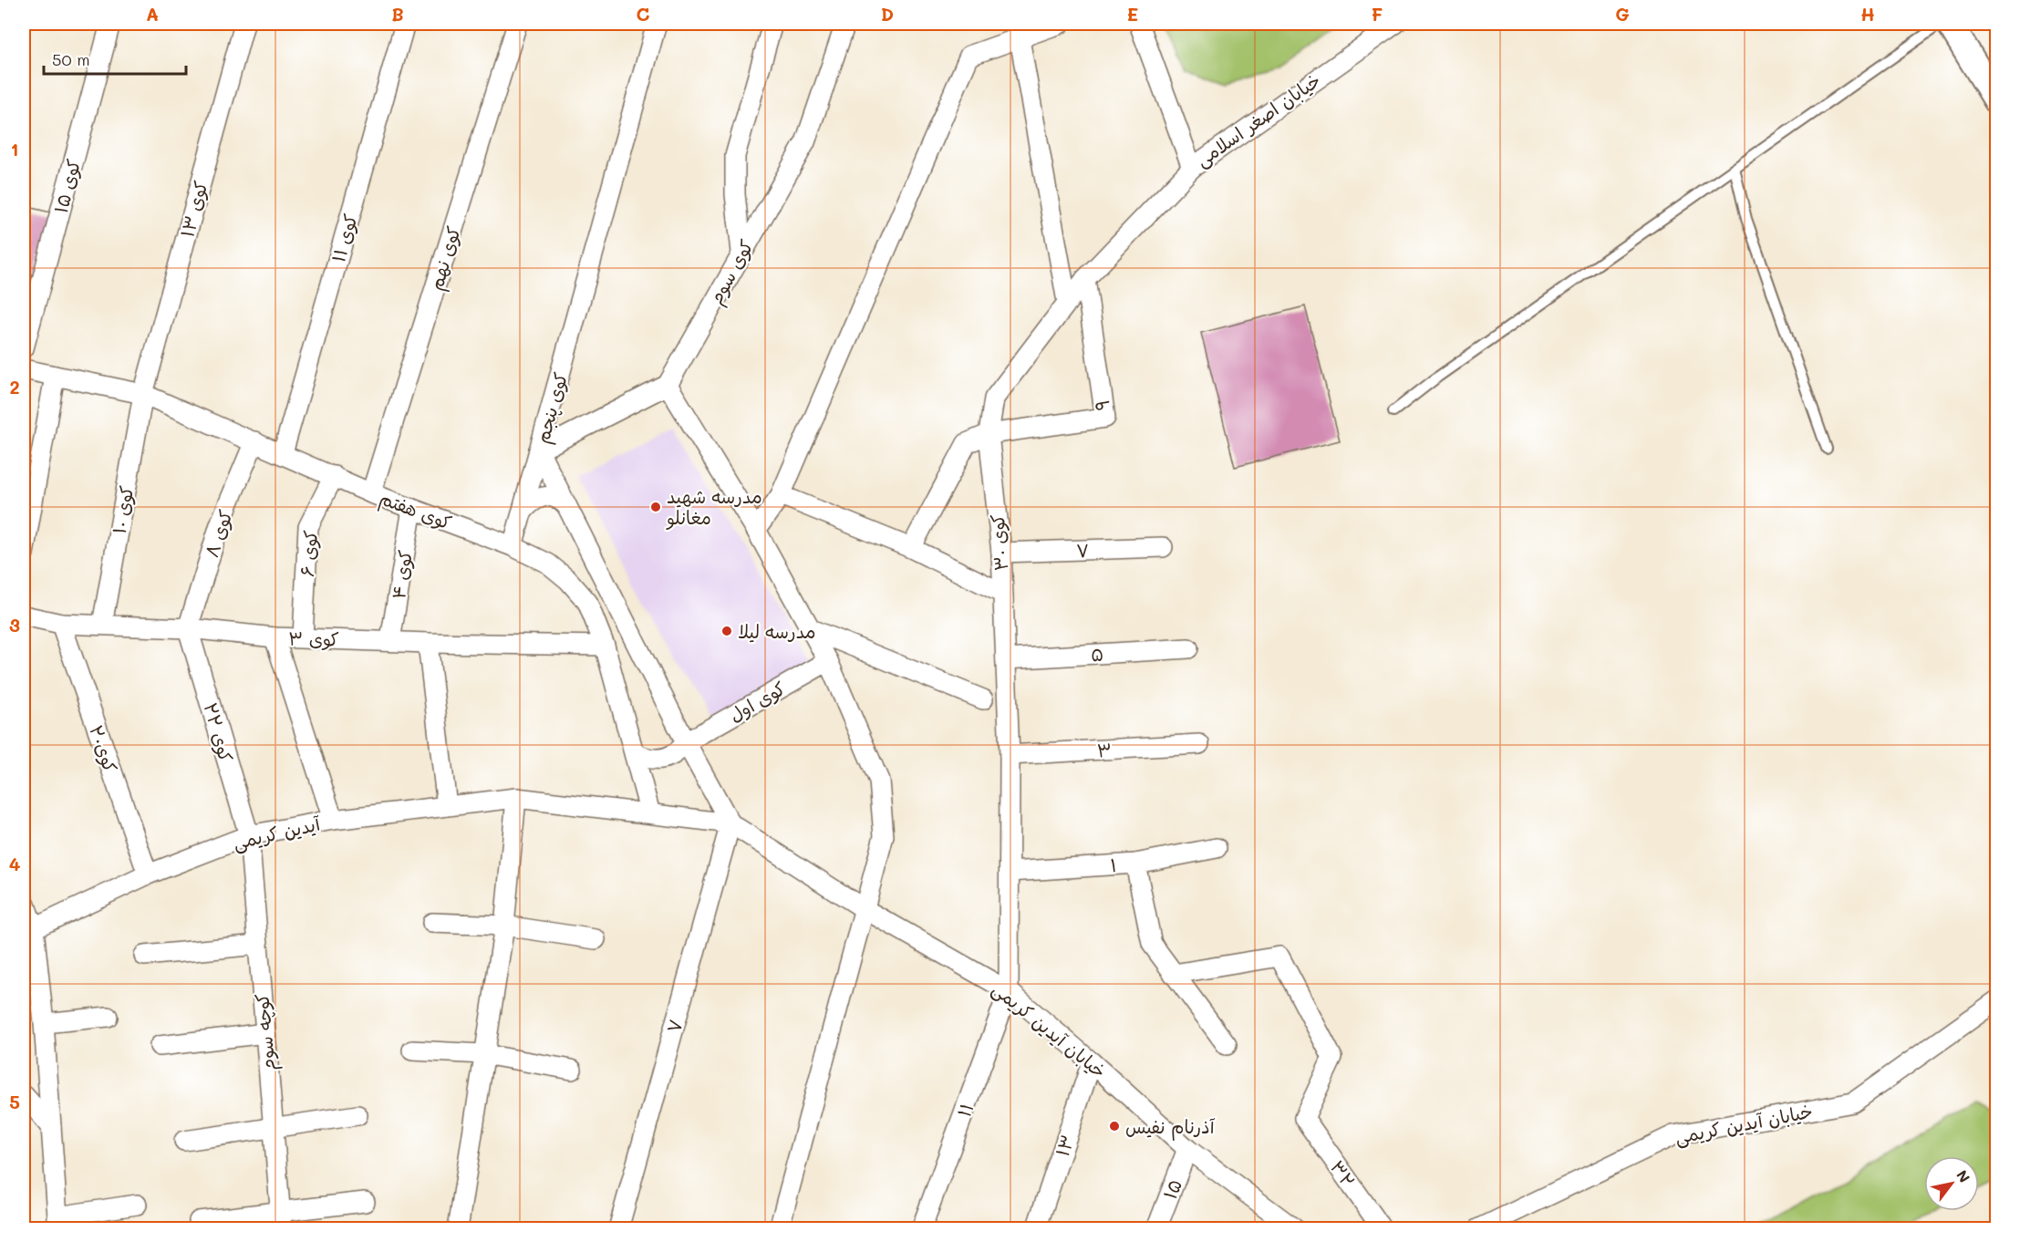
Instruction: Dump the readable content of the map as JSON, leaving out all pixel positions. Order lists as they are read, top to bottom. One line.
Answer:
{"streets":{"street":["خیابان اصغر اسلامی","کوی ۱۵","کوی ۱۳","کوی ۱۱","کوی نهم","کوی سوم","۹","کوی پنجم","کوی ۱۰","کوی هفتم","کوی ۸","کوی ۳۰","۷","کوی ۶","کوی ۴","کوی ۳","۵","کوی اول","کوی ۲۲","کوی۲۰","۳","آیدین کریمی","۱","خیابان آیدین کریمی","کوچه سوم","۱۱","۱۳","۳۲","۱۵"]},"crossings":[["خیابان اصغر اسلامی","کوی ۳۰"],["کوی ۱۳","کوی ۱۰"],["کوی ۱۳","کوی هفتم"],["کوی ۱۱","کوی هفتم"],["کوی نهم","کوی هفتم"],["۹","کوی ۳۰"],["کوی پنجم","۷"],["کوی پنجم","کوی اول"],["کوی پنجم","آیدین کریمی"],["کوی پنجم","خیابان آیدین کریمی"],["کوی ۱۰","کوی هفتم"],["کوی ۱۰","کوی ۳"],["کوی هفتم","کوی ۸"],["کوی هفتم","کوی ۶"],["کوی هفتم","کوی ۴"],["کوی هفتم","کوی ۳"],["کوی هفتم","کوی اول"],["کوی هفتم","آیدین کریمی"],["کوی ۸","کوی ۳"],["کوی ۸","کوی ۲۲"],["کوی ۳۰","۷"],["کوی ۳۰","۵"],["کوی ۳۰","۳"],["کوی ۳۰","۱"],["کوی ۳۰","خیابان آیدین کریمی"],["کوی ۳۰","۱۱"],["۷","آیدین کریمی"],["۷","خیابان آیدین کریمی"],["کوی ۶","کوی ۳"],["کوی ۴","کوی ۳"],["کوی ۳","کوی ۲۲"],["کوی ۳","کوی۲۰"],["کوی ۲۲","آیدین کریمی"],["کوی ۲۲","کوچه سوم"],["کوی۲۰","آیدین کریمی"],["آیدین کریمی","خیابان آیدین کریمی"],["آیدین کریمی","کوچه سوم"],["خیابان آیدین کریمی","۱۱"],["خیابان آیدین کریمی","۱۳"],["خیابان آیدین کریمی","۱۵"]],"places":["مدرسه شهید مغانلو","مدرسه لیلا","آذرنام نفیس"],"scale_bar":"50 m","north":"top right","grid":{"columns":["A","B","C","D","E","F","G","H"],"rows":["1","2","3","4","5"]}}
